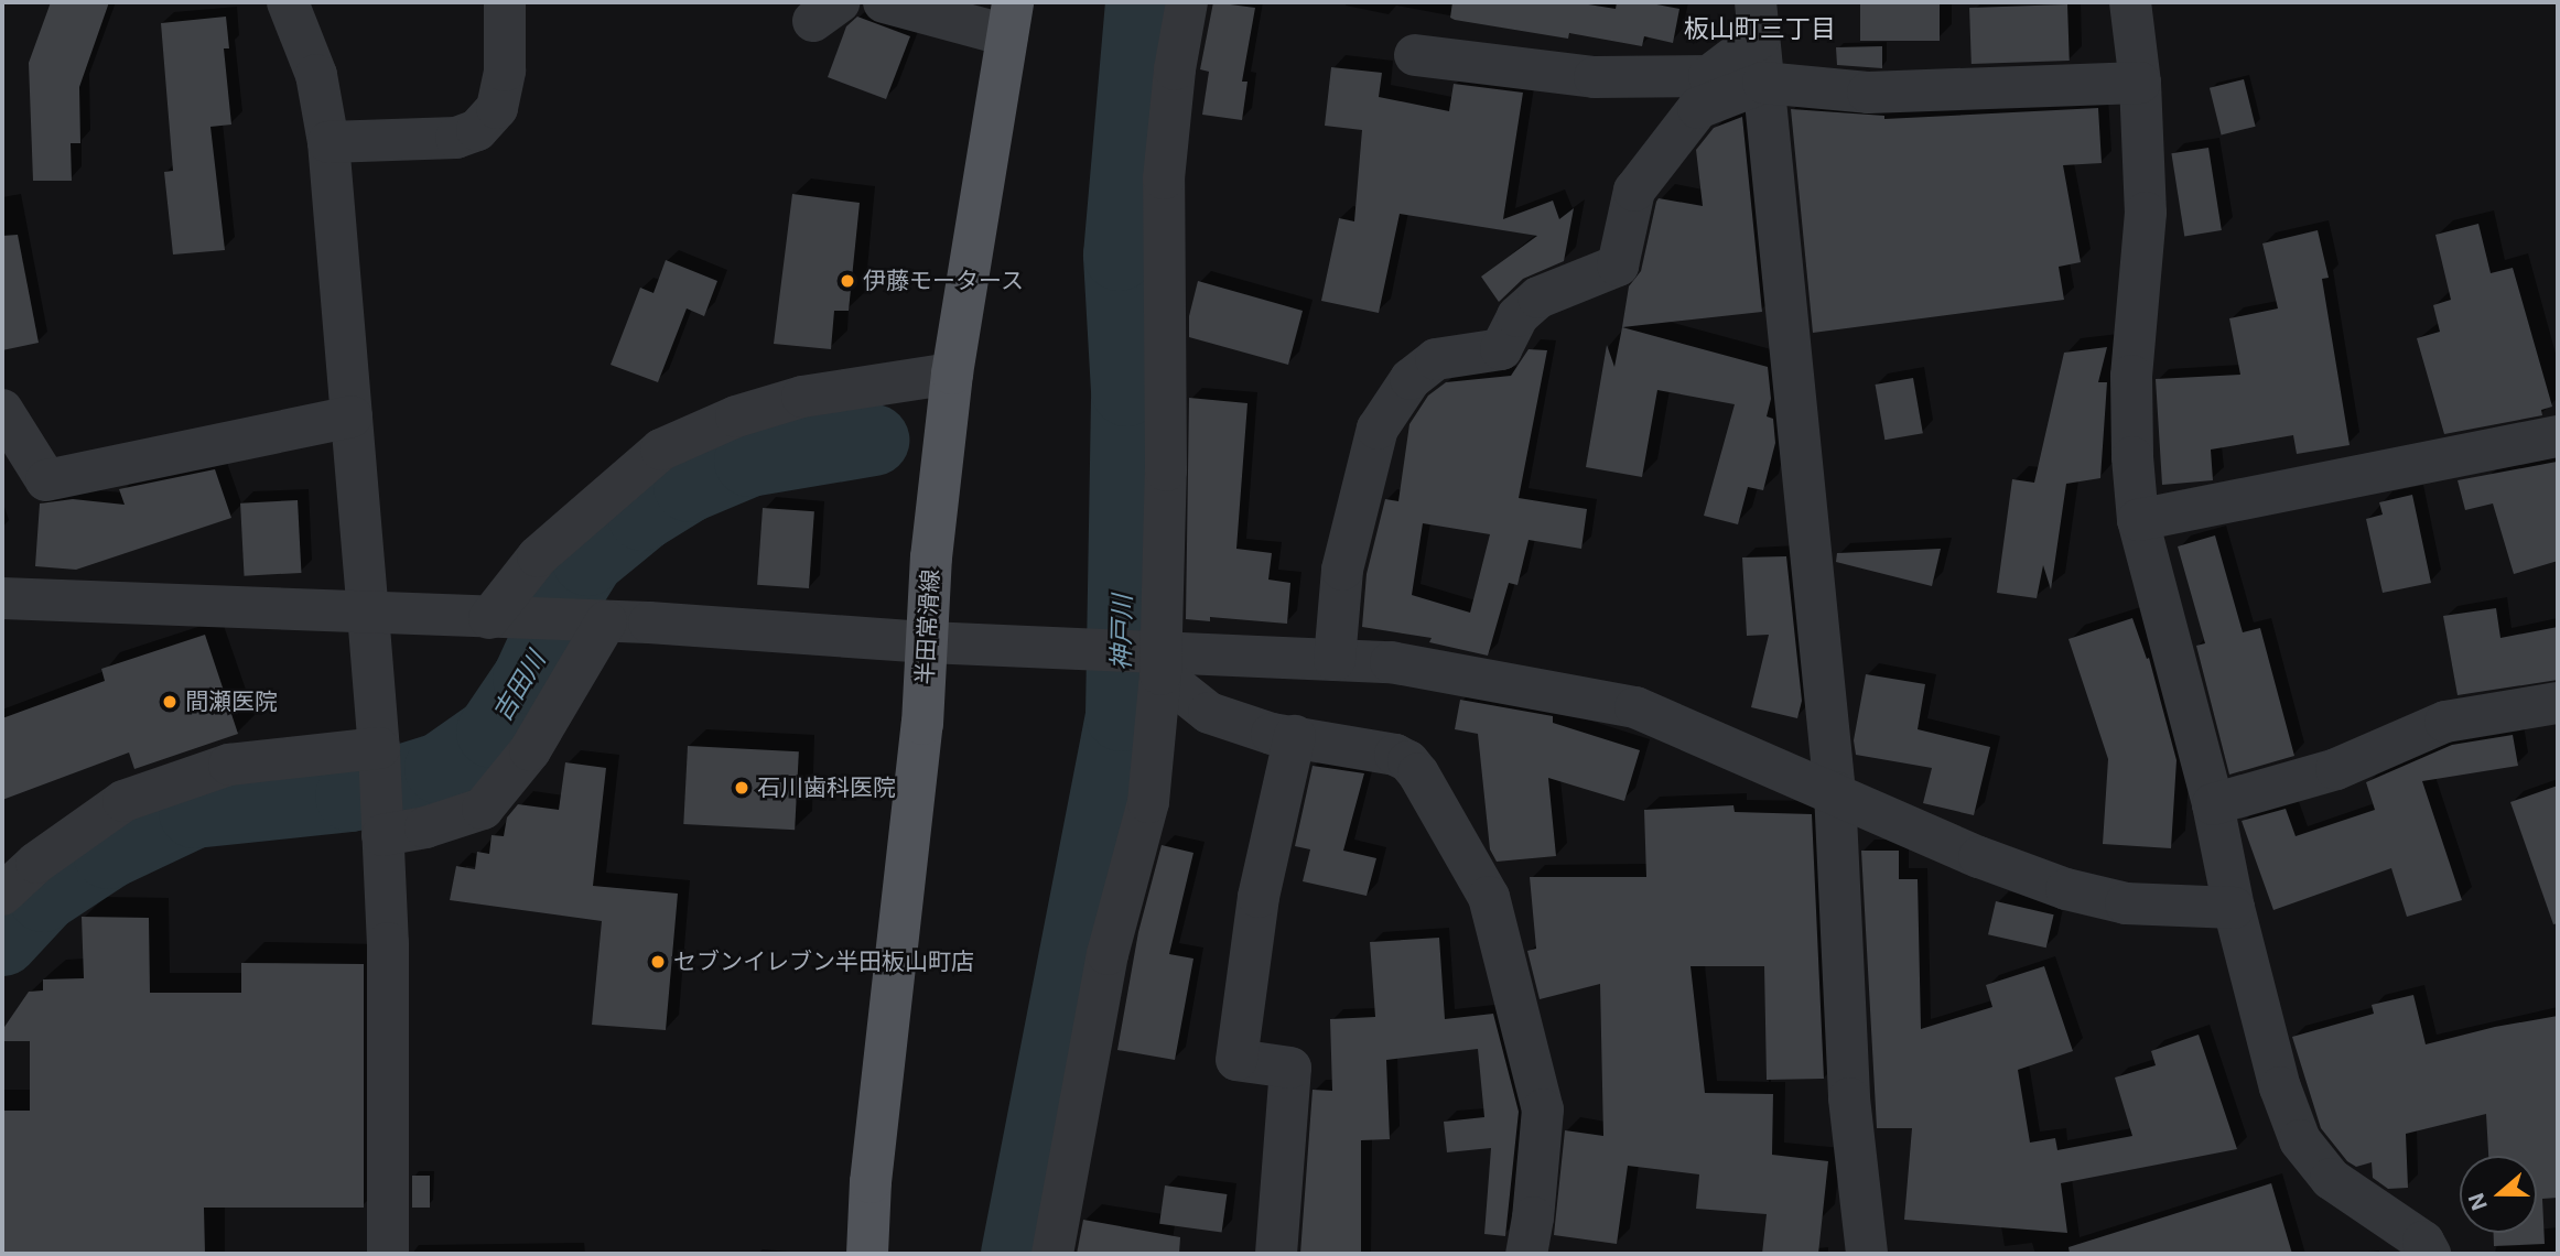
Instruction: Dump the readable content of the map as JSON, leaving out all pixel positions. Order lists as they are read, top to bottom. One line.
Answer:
{"streets":{"main road":["半田常滑線"]},"districts":["板山町三丁目"],"water":["神戸川","吉田川"],"places":["伊藤モータース","間瀬医院","石川歯科医院","セブンイレブン半田板山町店"],"north":"left"}
